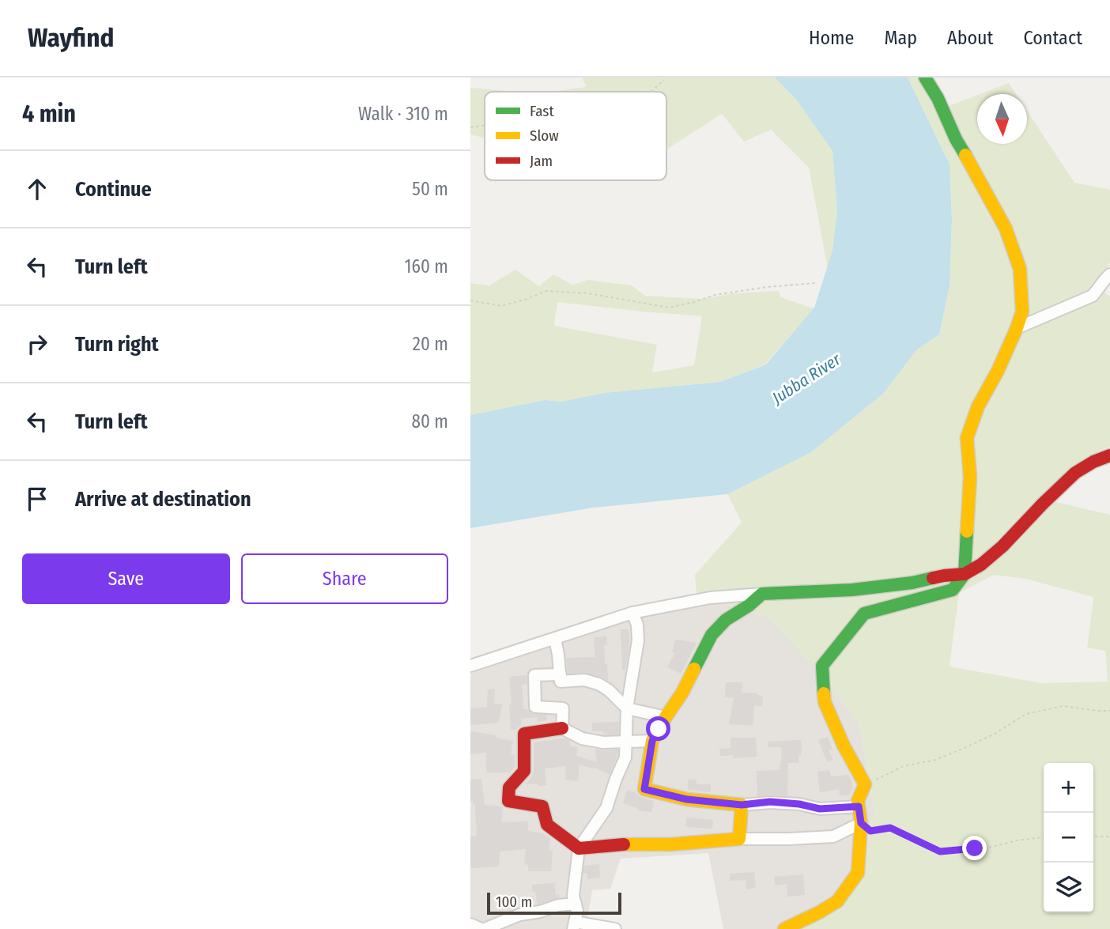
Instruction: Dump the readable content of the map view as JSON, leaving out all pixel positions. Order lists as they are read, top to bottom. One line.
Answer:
{"water":["Jubba River"],"legend":["Fast","Slow","Jam"],"scale_bar":"100 m","north":"bottom","page":{"header":"Wayfind","nav":["Home","Map","About","Contact"],"heading":["4 min","Walk · 310 m"],"list":[["Continue","50 m"],["Turn left","160 m"],["Turn right","20 m"],["Turn left","80 m"],"Arrive at destination"],"buttons":["Save","Share"],"map_buttons":["+","−"],"scale":"100 m"}}
